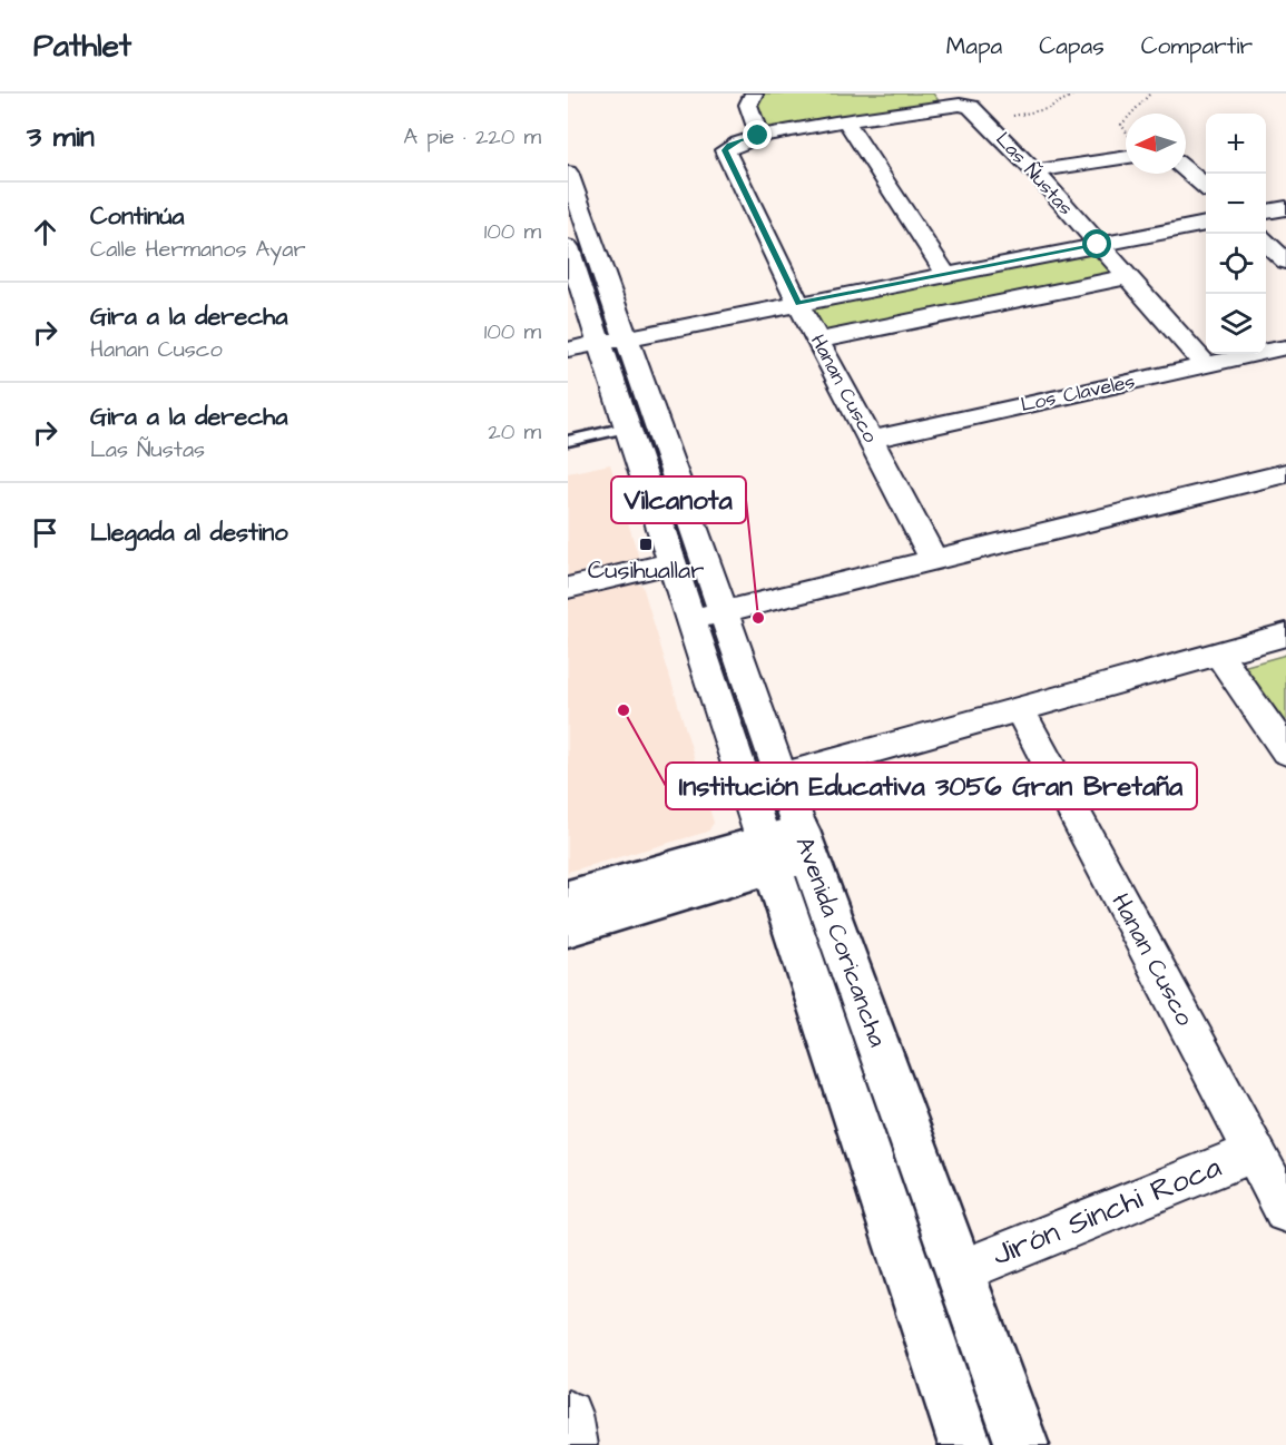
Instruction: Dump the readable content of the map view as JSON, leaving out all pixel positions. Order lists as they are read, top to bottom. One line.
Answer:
{"streets":{"street":["Las Ñustas","Hanan Cusco","Los Claveles","Avenida Coricancha","Jirón Sinchi Roca"]},"crossings":[["Las Ñustas","Hanan Cusco"],["Las Ñustas","Los Claveles"],["Hanan Cusco","Los Claveles"],["Hanan Cusco","Jirón Sinchi Roca"],["Avenida Coricancha","Jirón Sinchi Roca"]],"places":{"transit":["Cusihuallar"],"other":["Vilcanota","Institución Educativa 3056 Gran Bretaña"]},"north":"left","page":{"header":"Pathlet","nav":["Mapa","Capas","Compartir"],"heading":["3 min","A pie · 220 m"],"map_buttons":["+","−"],"list":[["Continúa","Calle Hermanos Ayar","100 m"],["Gira a la derecha","Hanan Cusco","100 m"],["Gira a la derecha","Las Ñustas","20 m"],"Llegada al destino"]}}
